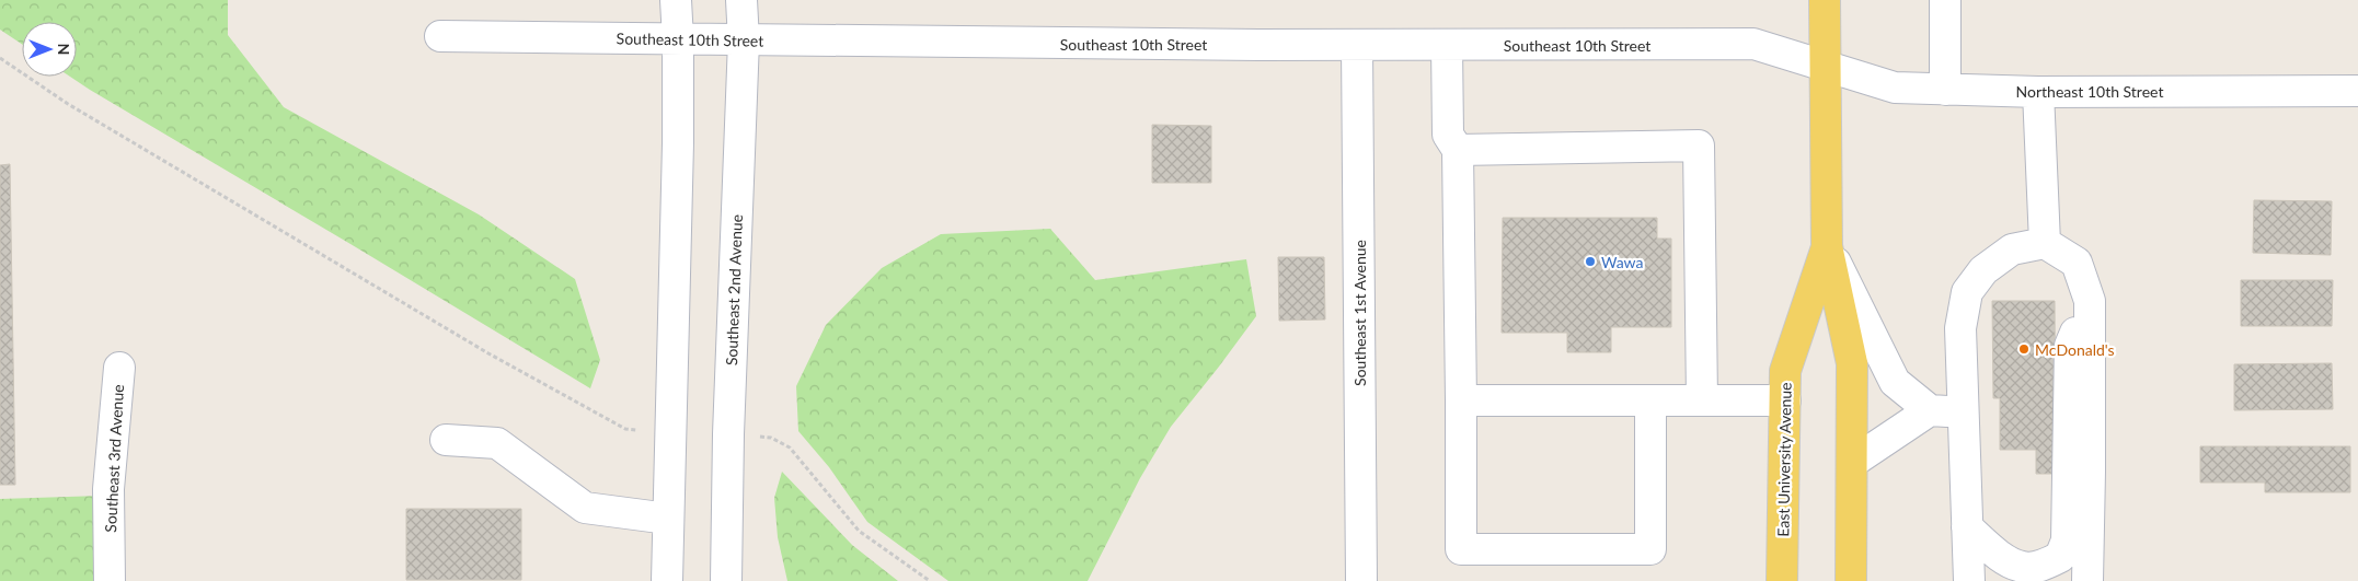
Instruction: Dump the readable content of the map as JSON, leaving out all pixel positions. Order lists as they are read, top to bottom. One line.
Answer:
{"streets":{"main road":["East University Avenue"],"street":["Southeast 10th Street","Northeast 10th Street","Southeast 2nd Avenue","Southeast 1st Avenue","Southeast 3rd Avenue"]},"crossings":[["Southeast 10th Street","Northeast 10th Street"],["Southeast 10th Street","Southeast 2nd Avenue"],["Southeast 10th Street","Southeast 1st Avenue"],["Southeast 10th Street","East University Avenue"],["Northeast 10th Street","East University Avenue"]],"places":["Wawa","McDonald's"],"north":"right"}
